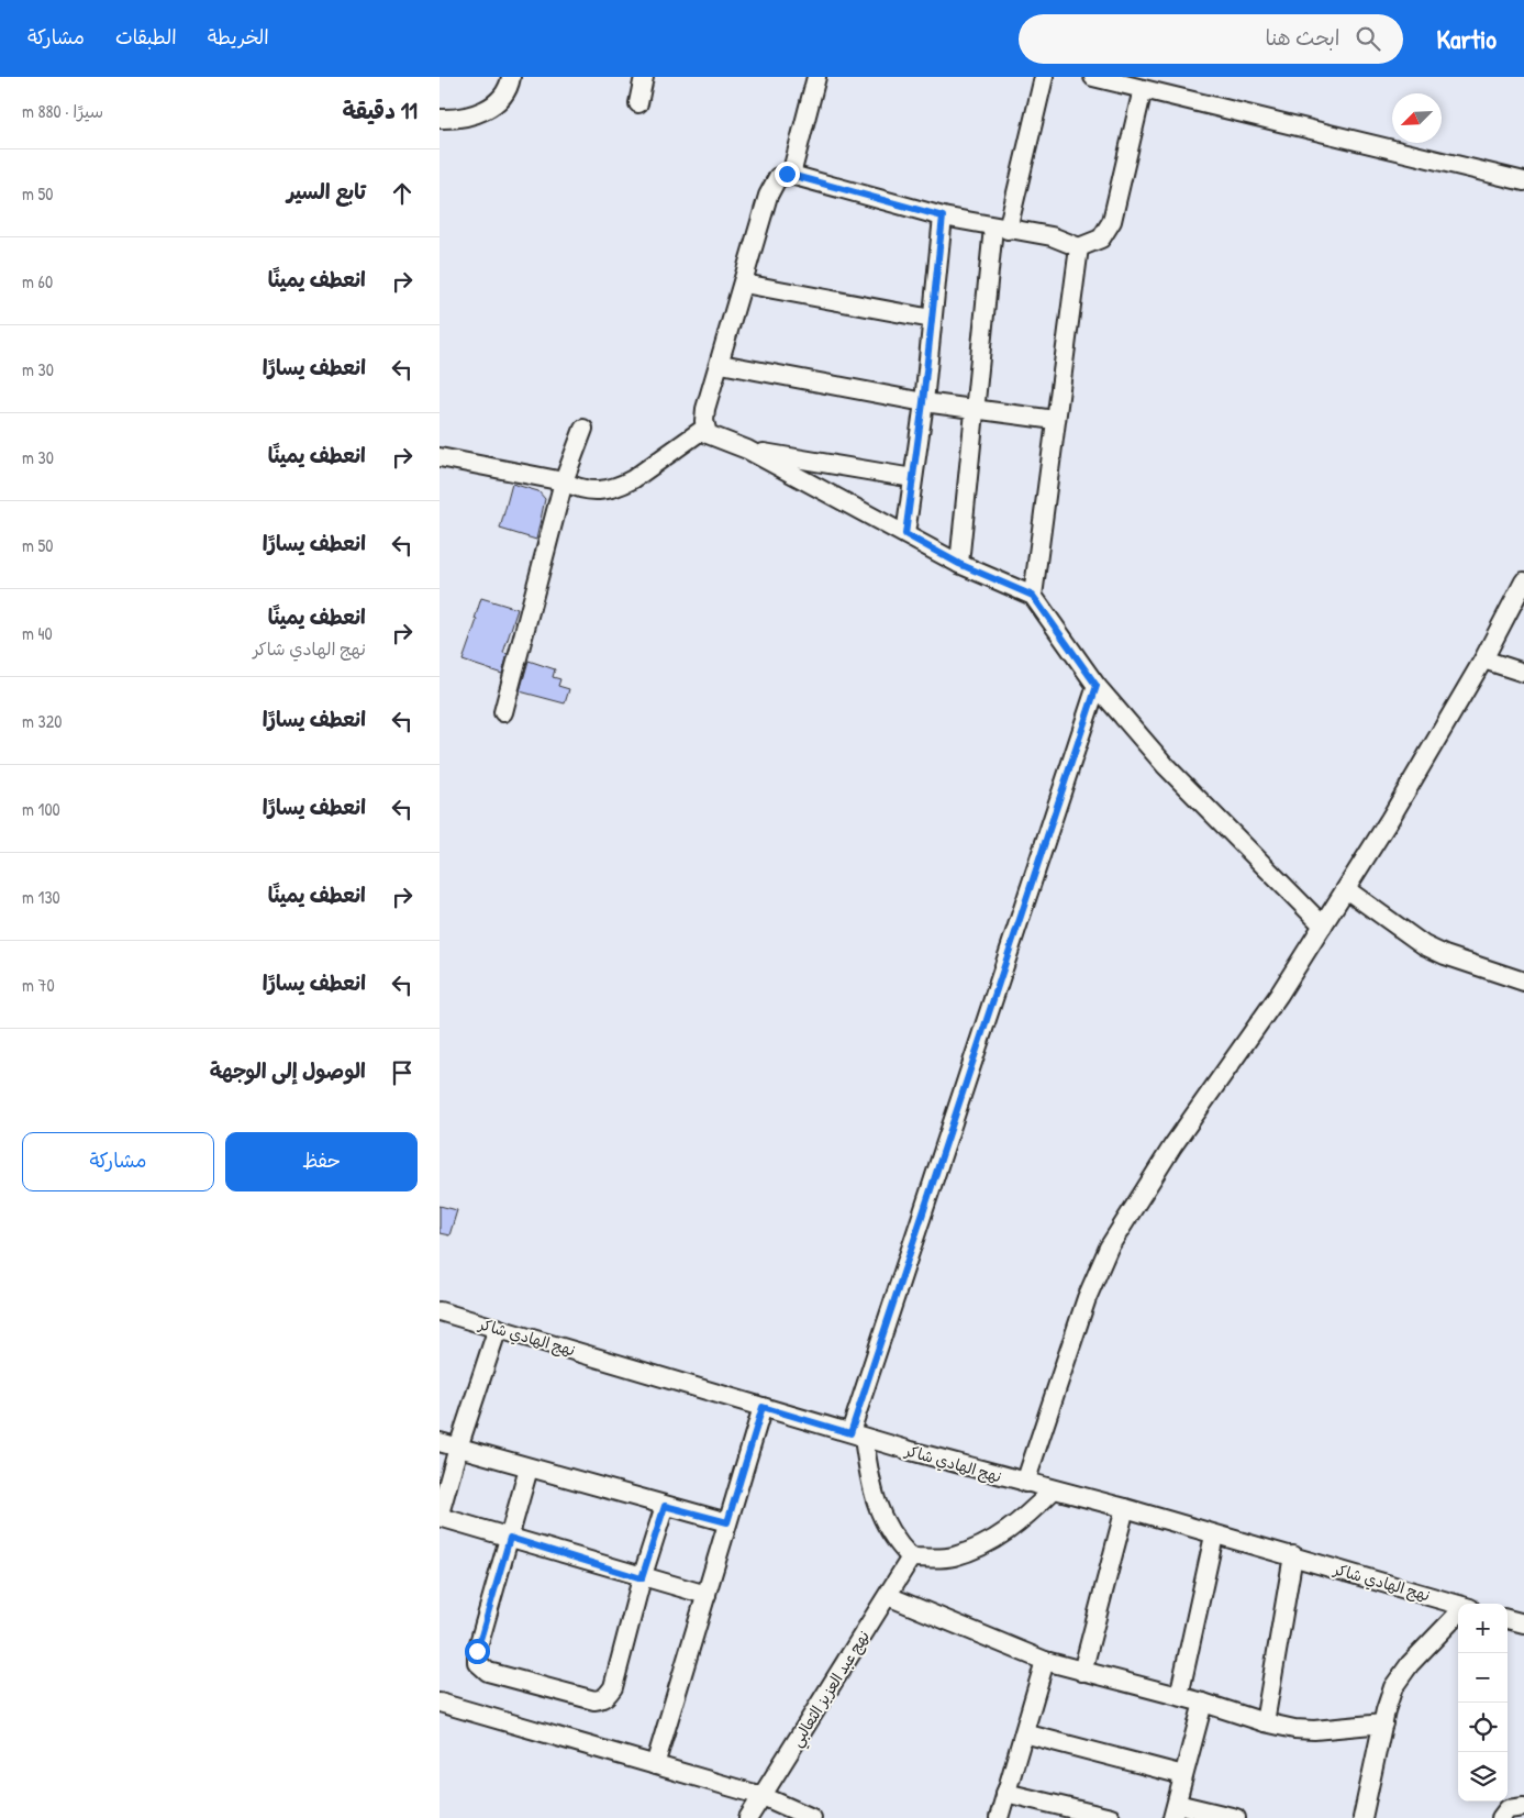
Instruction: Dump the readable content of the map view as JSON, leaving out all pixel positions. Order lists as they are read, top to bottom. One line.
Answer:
{"streets":{"street":["نهج الهادي شاكر","نهج عبد العزيز الثعالبي"]},"north":"bottom left","page":{"header":"Kartio","search":"ابحث هنا","nav":["الخريطة","الطبقات","مشاركة"],"heading":["11 دقيقة","سيرًا · 880 m"],"list":[["تابع السير","50 m"],["انعطف يمينًا","60 m"],["انعطف يسارًا","30 m"],["انعطف يمينًا","30 m"],["انعطف يسارًا","50 m"],["انعطف يمينًا","نهج الهادي شاكر","40 m"],["انعطف يسارًا","320 m"],["انعطف يسارًا","100 m"],["انعطف يمينًا","130 m"],["انعطف يسارًا","70 m"],"الوصول إلى الوجهة"],"buttons":["حفظ","مشاركة"],"map_buttons":["+","−"]}}
